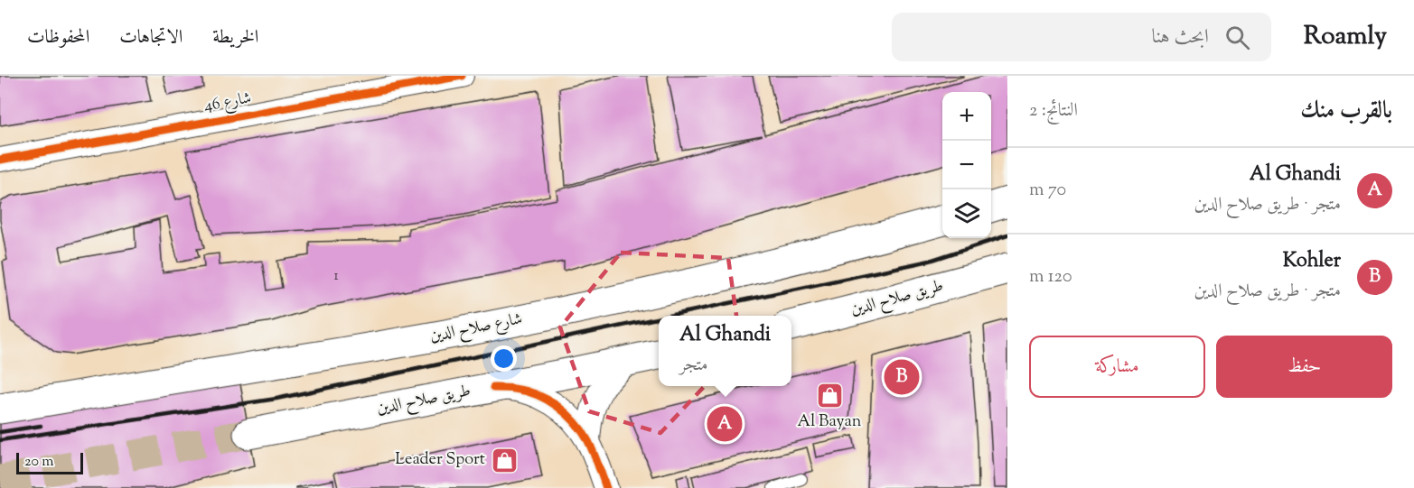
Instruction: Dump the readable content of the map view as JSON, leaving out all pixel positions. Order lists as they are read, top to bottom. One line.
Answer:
{"streets":{"main road":["طريق صلاح الدين","شارع صلاح الدين"],"street":["شارع 46"]},"places":{"shop":["Al Bayan","Leader Sport"]},"house_numbers":["1"],"scale_bar":"20 m","page":{"header":"Roamly","search":"ابحث هنا","nav":["الخريطة","الاتجاهات","المحفوظات"],"heading":["بالقرب منك","النتائج: 2"],"map_buttons":["+","−"],"list":[{"mark":"A","name":"Al Ghandi","note":"متجر · طريق صلاح الدين","value":"70 m"},{"mark":"B","name":"Kohler","note":"متجر · طريق صلاح الدين","value":"120 m"}],"popup":["Al Ghandi","متجر"],"buttons":["حفظ","مشاركة"],"pins":["B","A"],"scale":"20 m"}}
